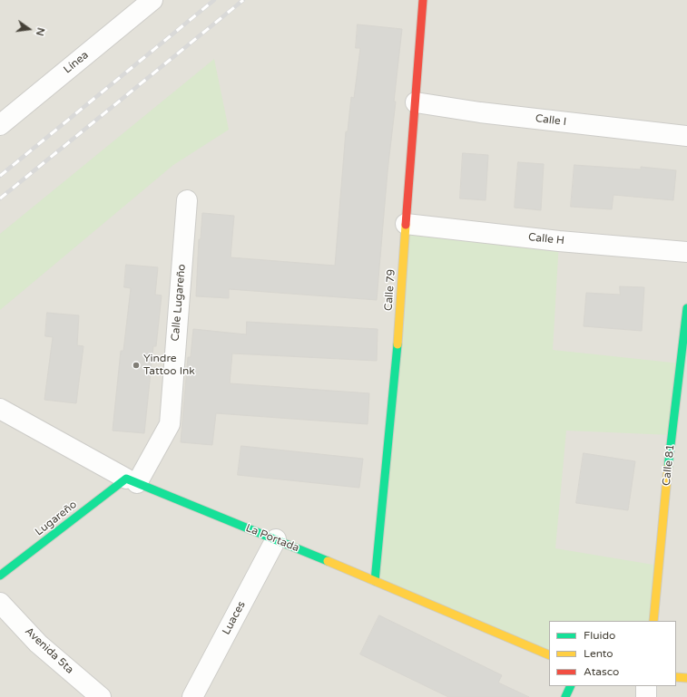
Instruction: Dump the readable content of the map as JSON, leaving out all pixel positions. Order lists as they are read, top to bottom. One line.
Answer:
{"streets":{"street":["Línea","Calle I","Calle H","Calle 79","Calle Lugareño","Calle 81","Lugareño","La Portada","Luaces","Avenida 5ta"]},"crossings":[["Calle I","Calle 79"],["Calle H","Calle 79"],["Calle 79","La Portada"],["Calle Lugareño","Lugareño"],["Calle Lugareño","La Portada"],["Lugareño","La Portada"],["La Portada","Luaces"]],"places":["Yindre Tattoo Ink"],"legend":["Fluido","Lento","Atasco"],"north":"right"}
